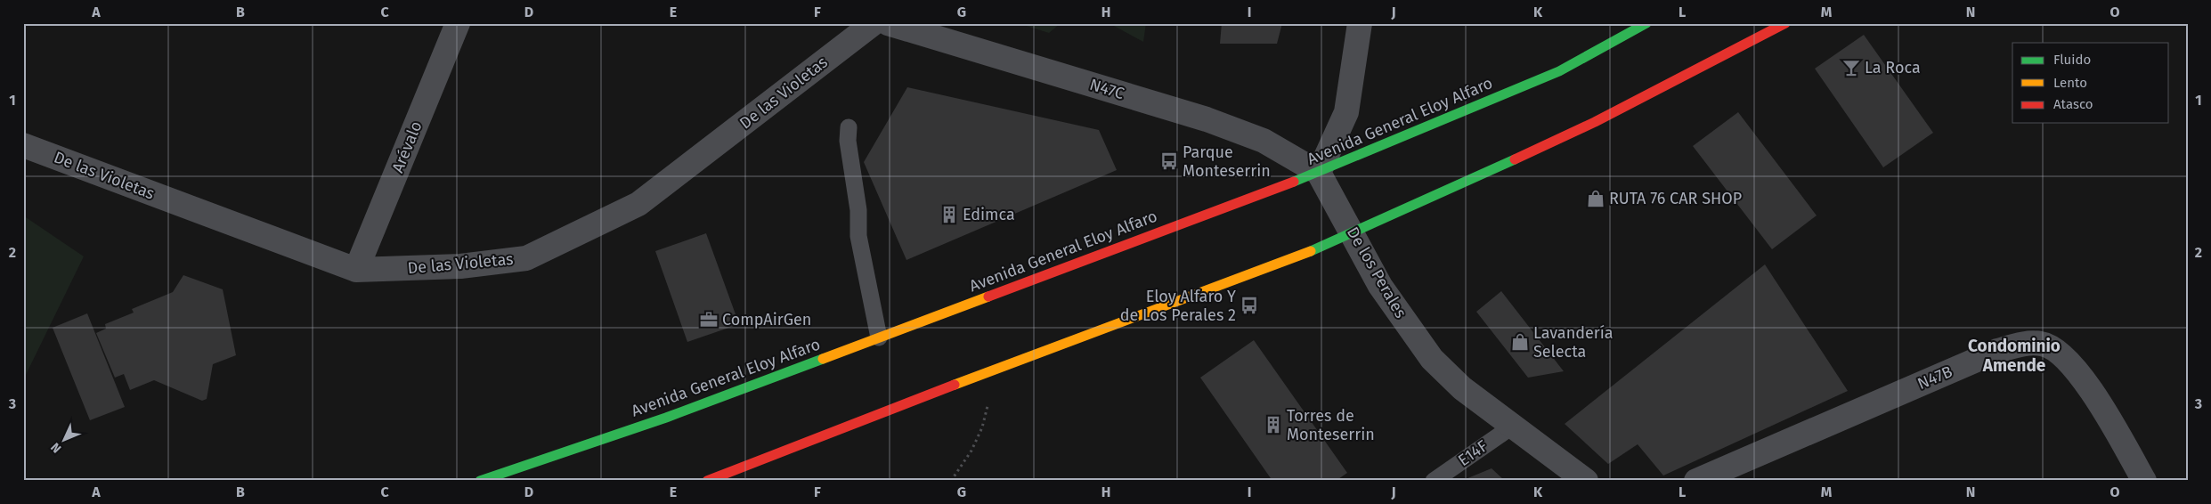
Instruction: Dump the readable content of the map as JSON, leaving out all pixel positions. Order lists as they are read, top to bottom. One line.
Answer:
{"streets":{"main road":["Avenida General Eloy Alfaro"],"street":["N47C","De las Violetas","Arévalo","De los Perales","N47B"],"lane":["E14F"]},"crossings":[["N47C","Avenida General Eloy Alfaro"],["N47C","De los Perales"],["De las Violetas","Arévalo"],["Avenida General Eloy Alfaro","De los Perales"],["De los Perales","E14F"]],"districts":["Condominio Amende"],"places":{"bar":["La Roca"],"bus stop":["Parque Monteserrin","Eloy Alfaro Y de Los Perales 2"],"shop":["RUTA 76 CAR SHOP","Lavandería Selecta"],"building":["Edimca","Torres de Monteserrin"],"office":["CompAirGen"]},"legend":["Fluido","Lento","Atasco"],"north":"bottom left","grid":{"columns":["A","B","C","D","E","F","G","H","I","J","K","L","M","N","O"],"rows":["1","2","3"]}}
